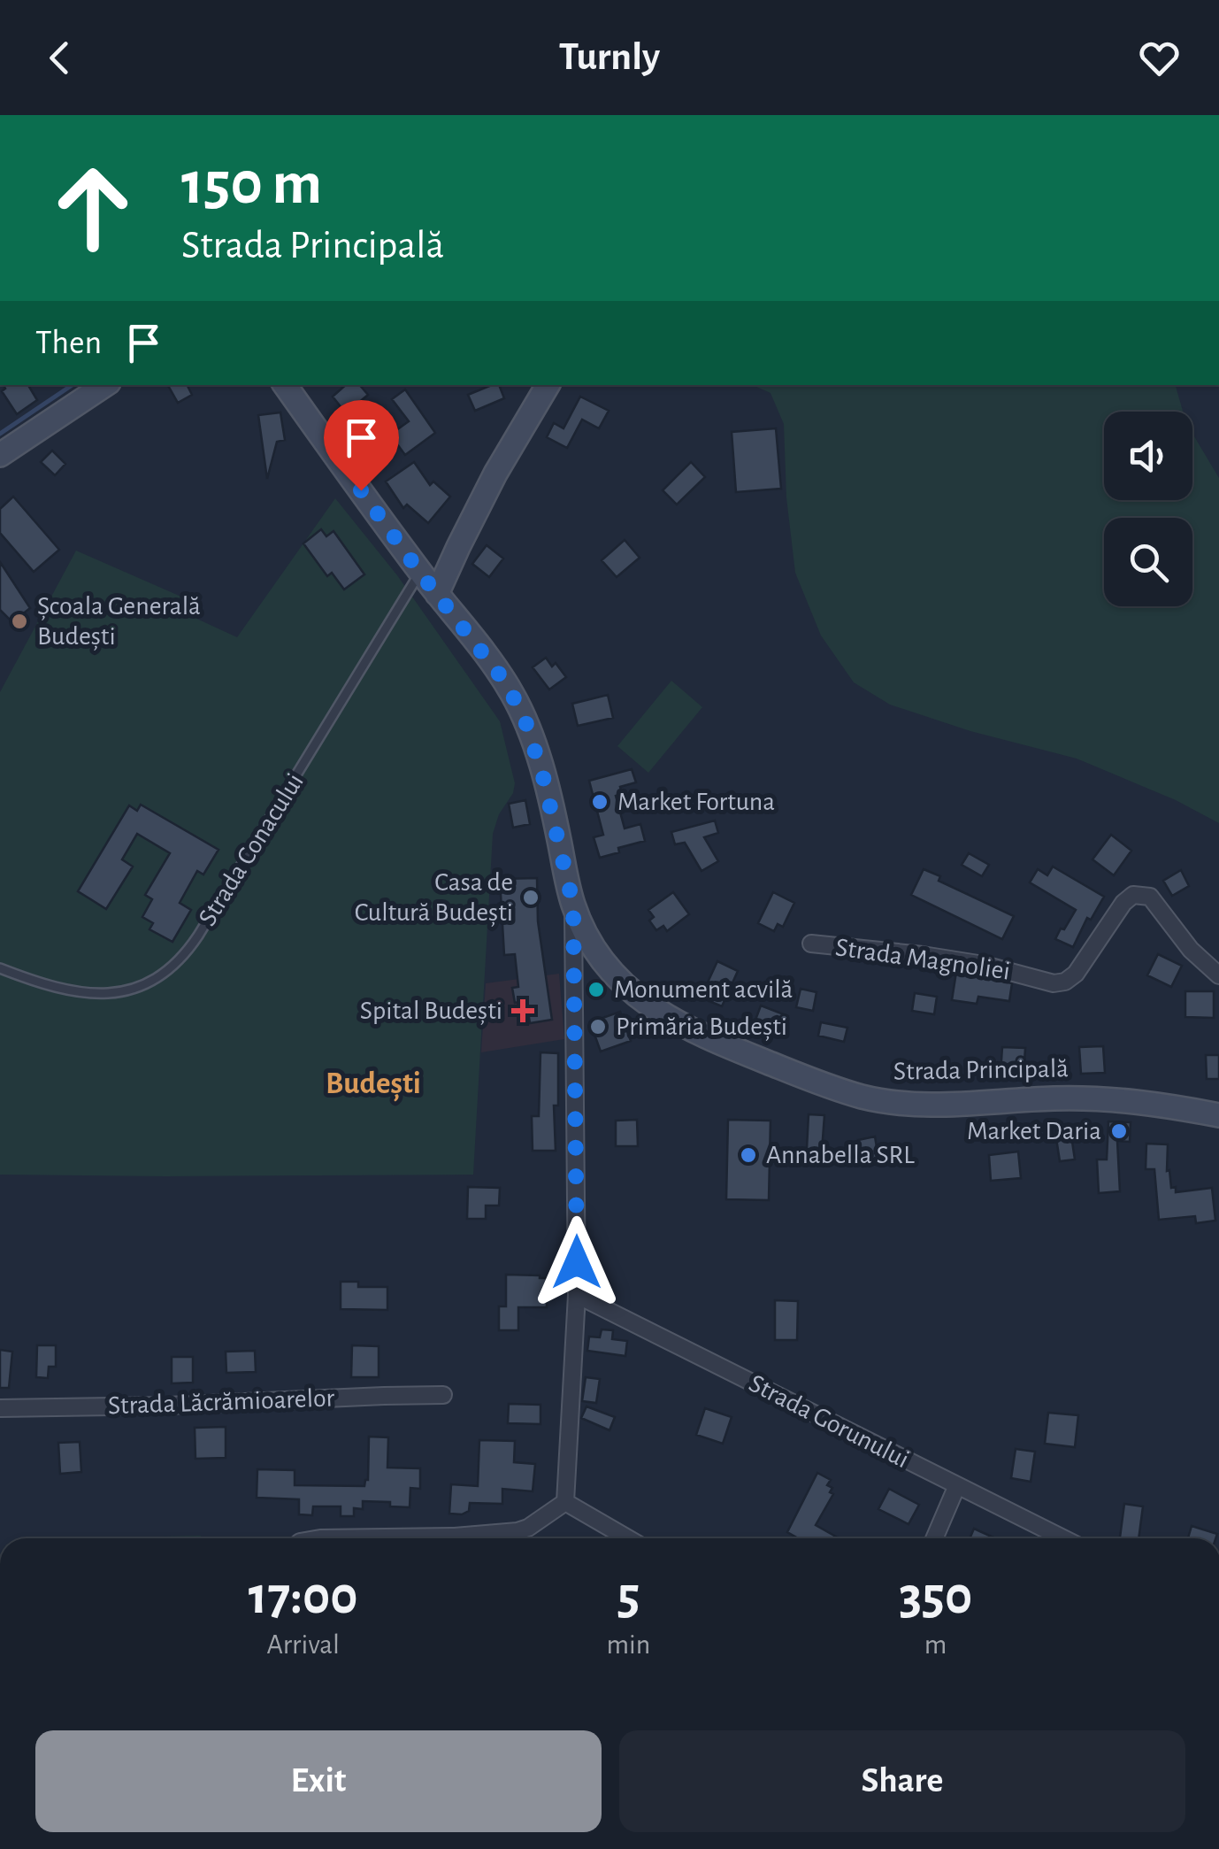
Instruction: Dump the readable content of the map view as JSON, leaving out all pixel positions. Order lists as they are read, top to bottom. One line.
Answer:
{"streets":{"main road":["Strada Principală"],"street":["Strada Magnoliei","Strada Lăcrămioarelor","Strada Gorunului"],"lane":["Strada Conacului"]},"crossings":[["Strada Conacului","Strada Principală"]],"districts":["Budești"],"places":{"other":["Școala Generală Budești","Market Fortuna","Casa de Cultură Budești","Monument acvilă","Primăria Budești","Market Daria","Annabella SRL"],"health":["Spital Budești"]},"page":{"header":"Turnly","turn":["150 m","Strada Principală"],"then":"Then","eta":["17:00","Arrival","5","min","350","m"],"buttons":["Exit","Share"]}}
